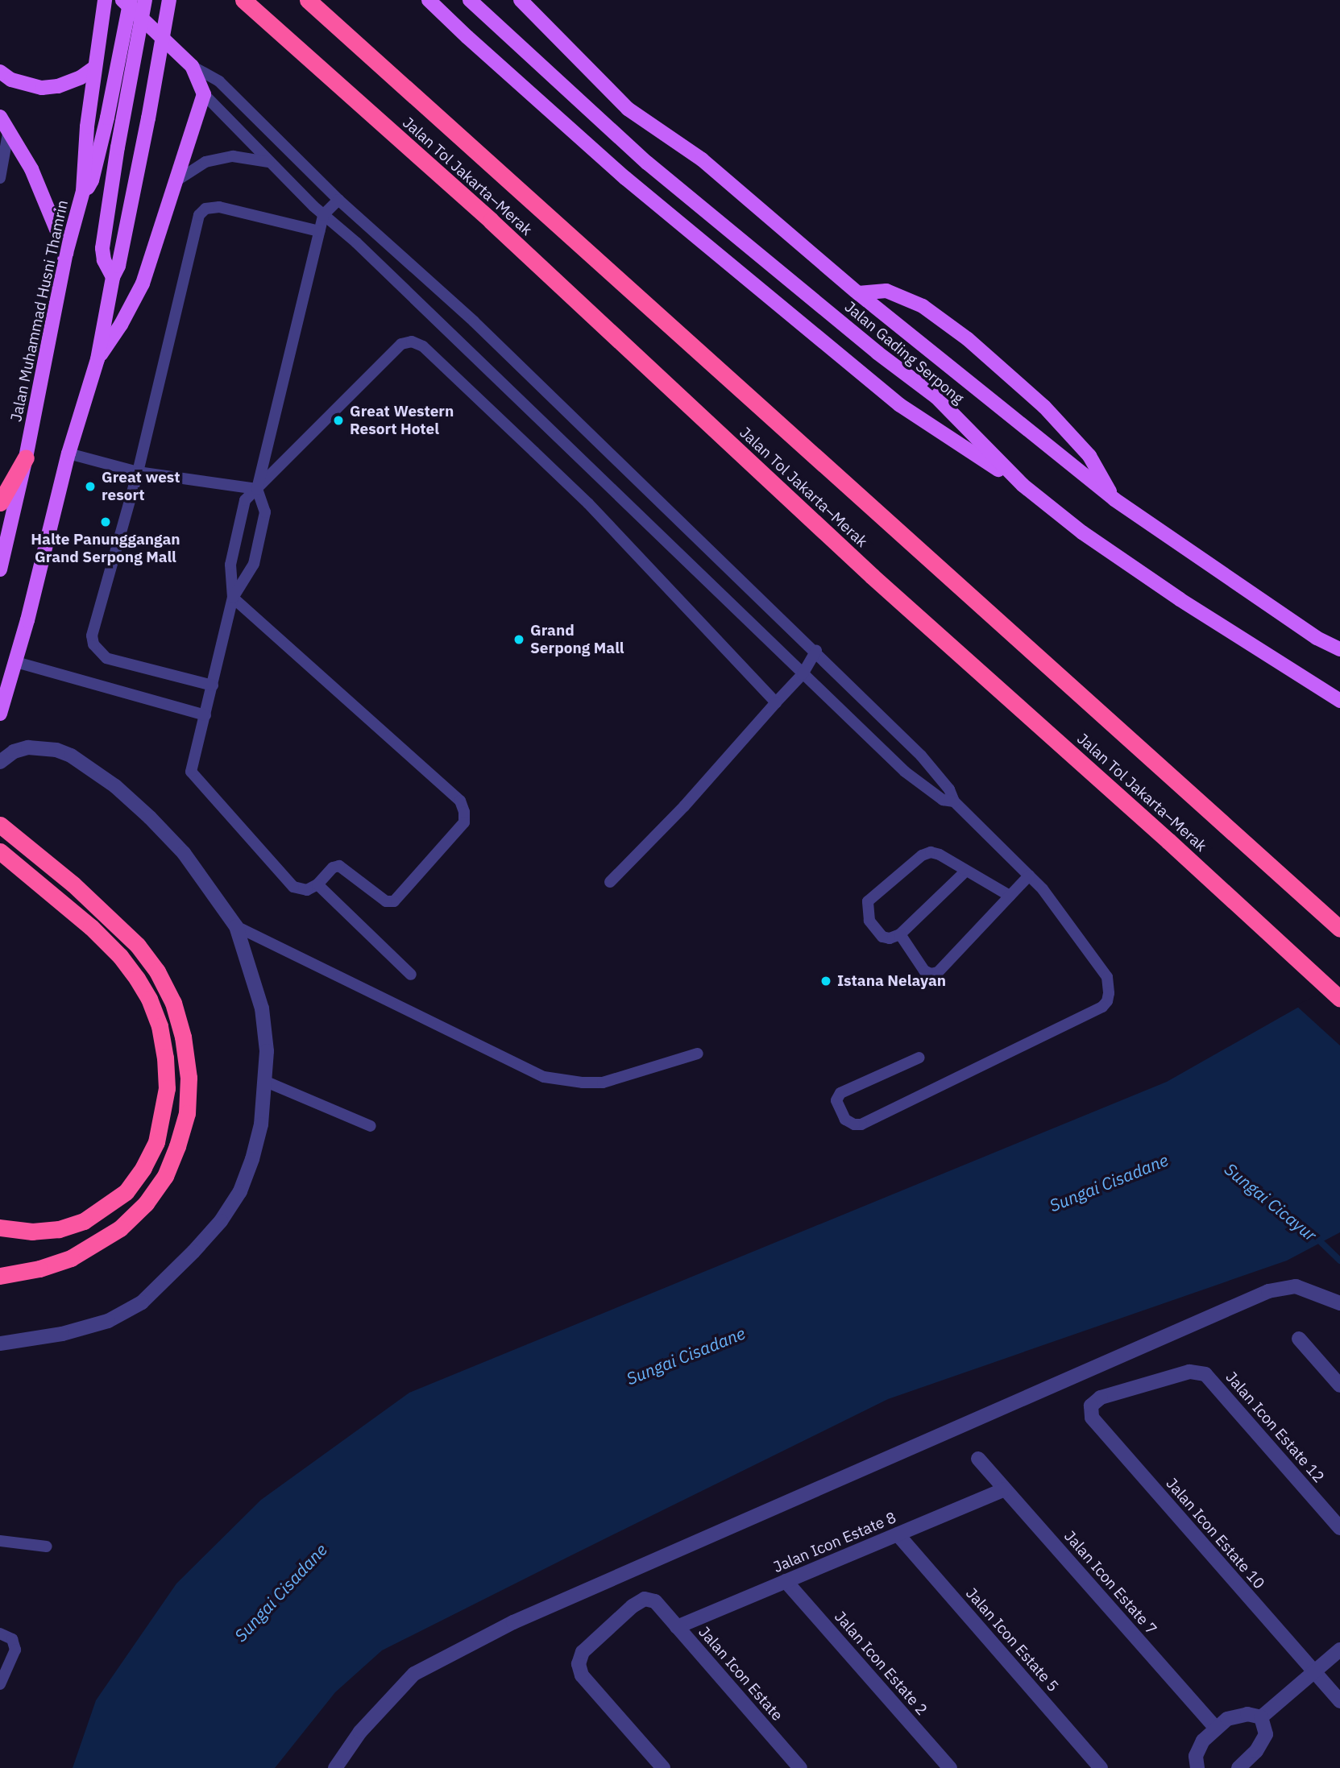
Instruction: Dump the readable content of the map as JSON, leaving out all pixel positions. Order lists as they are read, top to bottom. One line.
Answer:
{"streets":{"highway":["Jalan Tol Jakarta–Merak"],"main road":["Jalan Muhammad Husni Thamrin","Jalan Gading Serpong"],"street":["Jalan Icon Estate 12","Jalan Icon Estate 10","Jalan Icon Estate 8","Jalan Icon Estate 7","Jalan Icon Estate 5","Jalan Icon Estate 2","Jalan Icon Estate"]},"crossings":[["Jalan Icon Estate 12","Jalan Icon Estate 10"],["Jalan Icon Estate 8","Jalan Icon Estate 7"],["Jalan Icon Estate 8","Jalan Icon Estate 5"],["Jalan Icon Estate 8","Jalan Icon Estate 2"],["Jalan Icon Estate 8","Jalan Icon Estate"]],"water":["Sungai Cisadane","Sungai Cicayur"],"places":["Great Western Resort Hotel","Great west resort","Halte Panunggangan Grand Serpong Mall","Grand Serpong Mall","Istana Nelayan"]}
